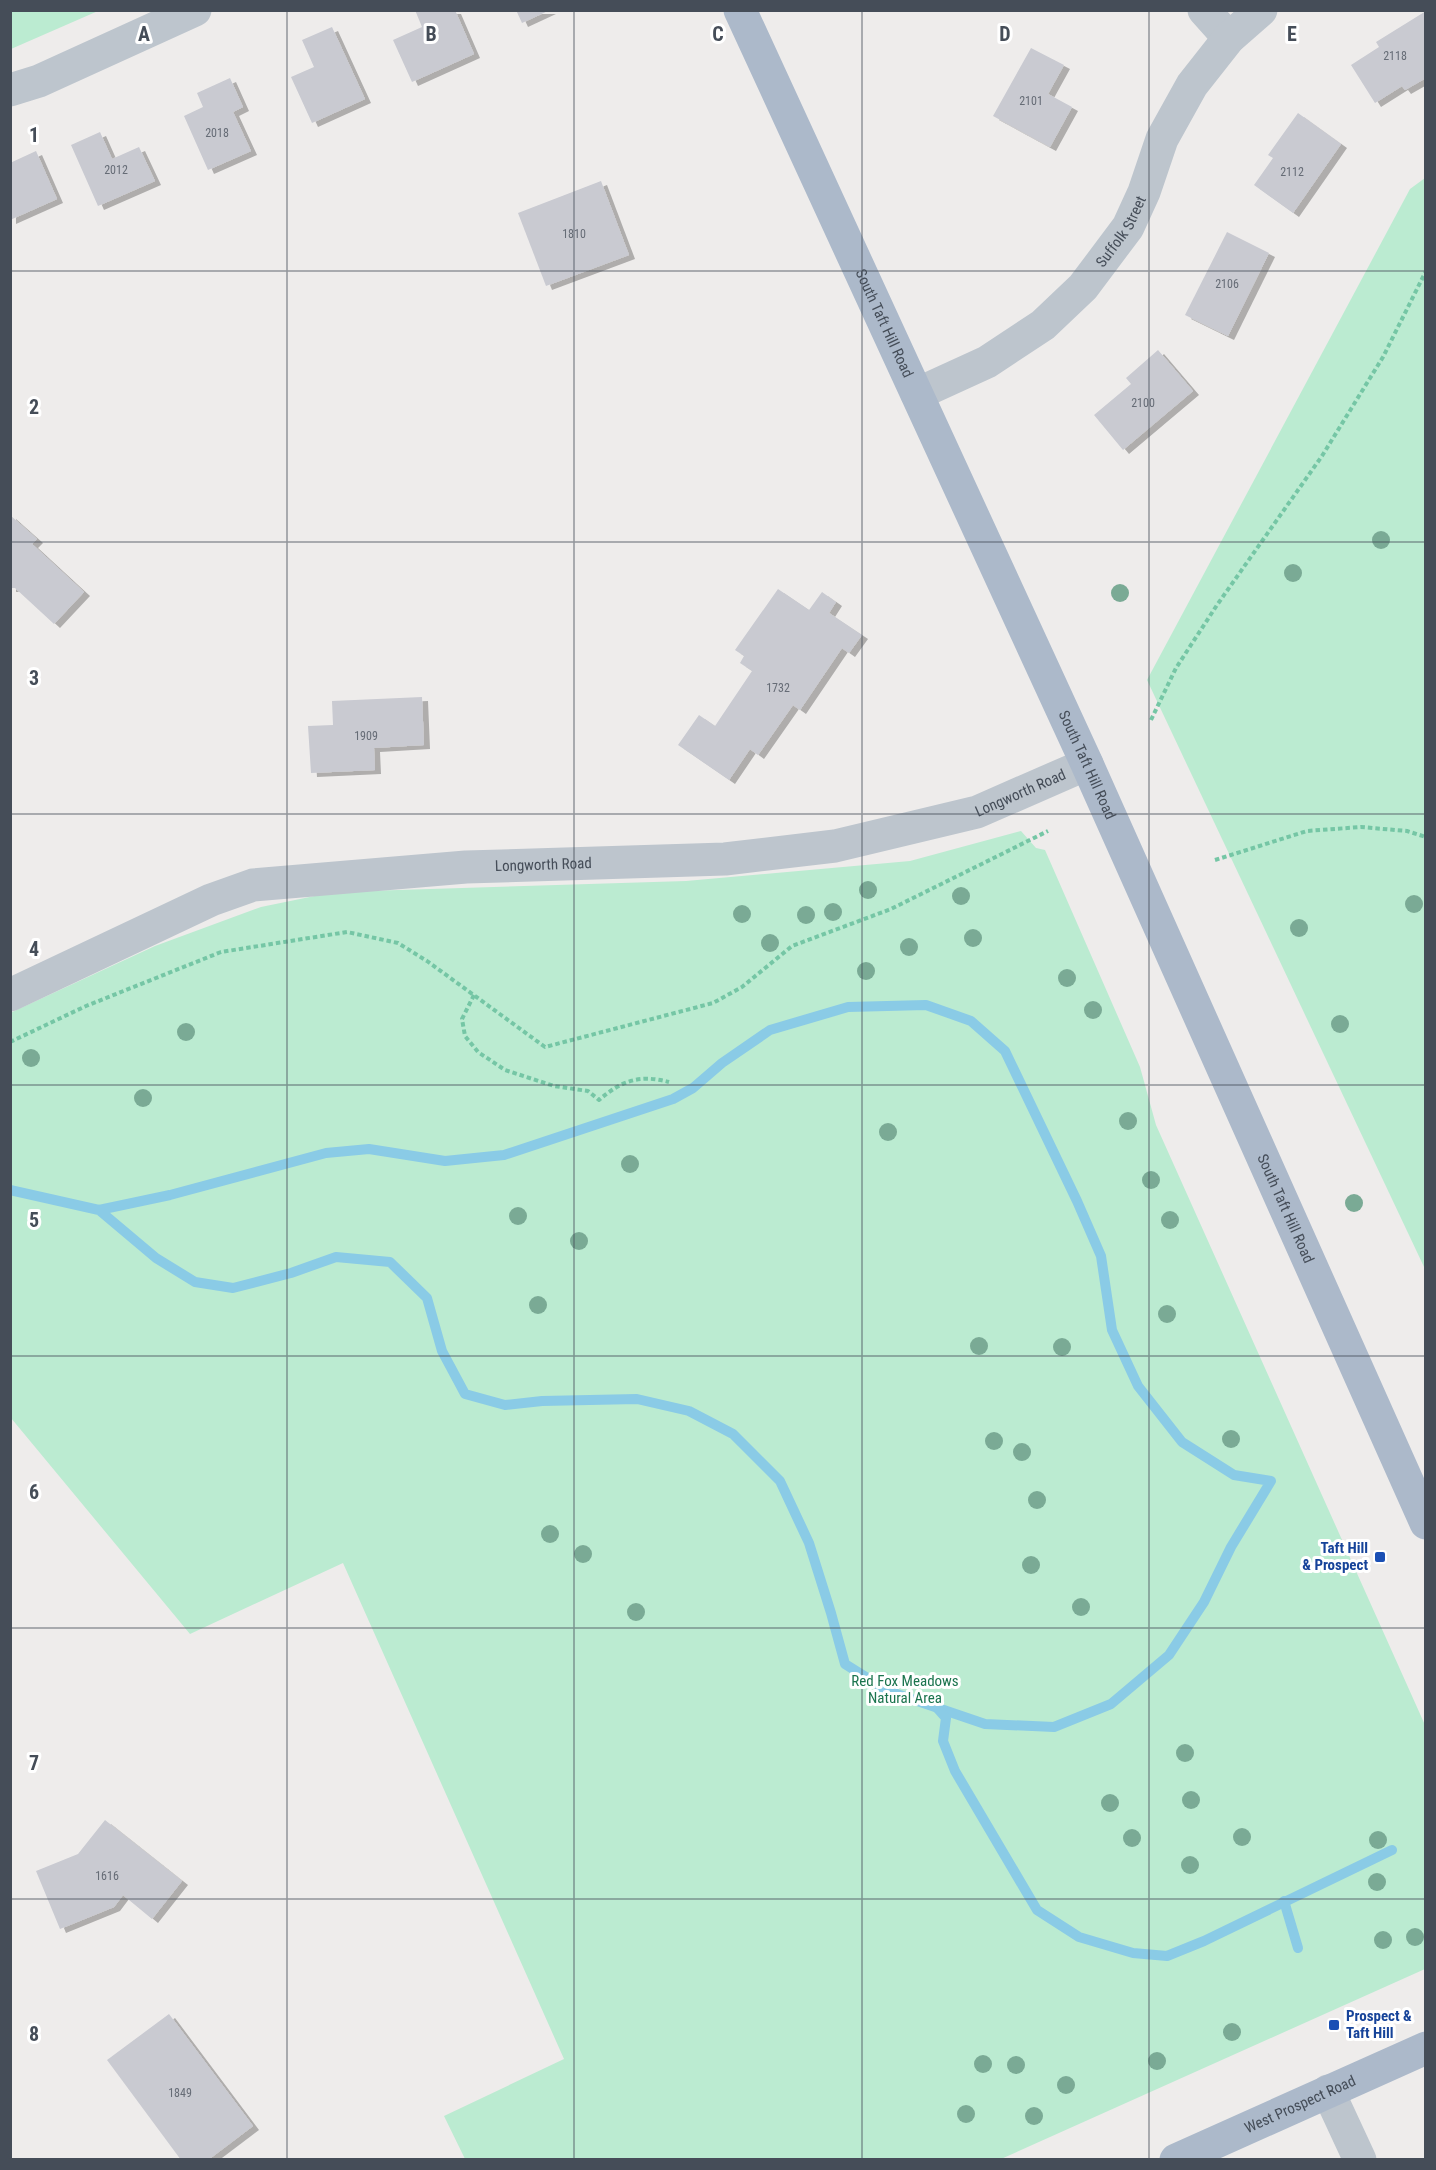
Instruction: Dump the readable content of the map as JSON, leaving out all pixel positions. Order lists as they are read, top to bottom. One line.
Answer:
{"streets":{"main road":["South Taft Hill Road","West Prospect Road"],"street":["Suffolk Street","Longworth Road"]},"crossings":[["Suffolk Street","South Taft Hill Road"],["South Taft Hill Road","Longworth Road"]],"parks":["Red Fox Meadows Natural Area"],"places":{"transit":["Taft Hill & Prospect","Prospect & Taft Hill"]},"house_numbers":["2118","2101","2018","2012","2112","1810","2106","2100","1732","1909","1616","1849"],"grid":{"columns":["A","B","C","D","E"],"rows":["1","2","3","4","5","6","7","8"]}}
